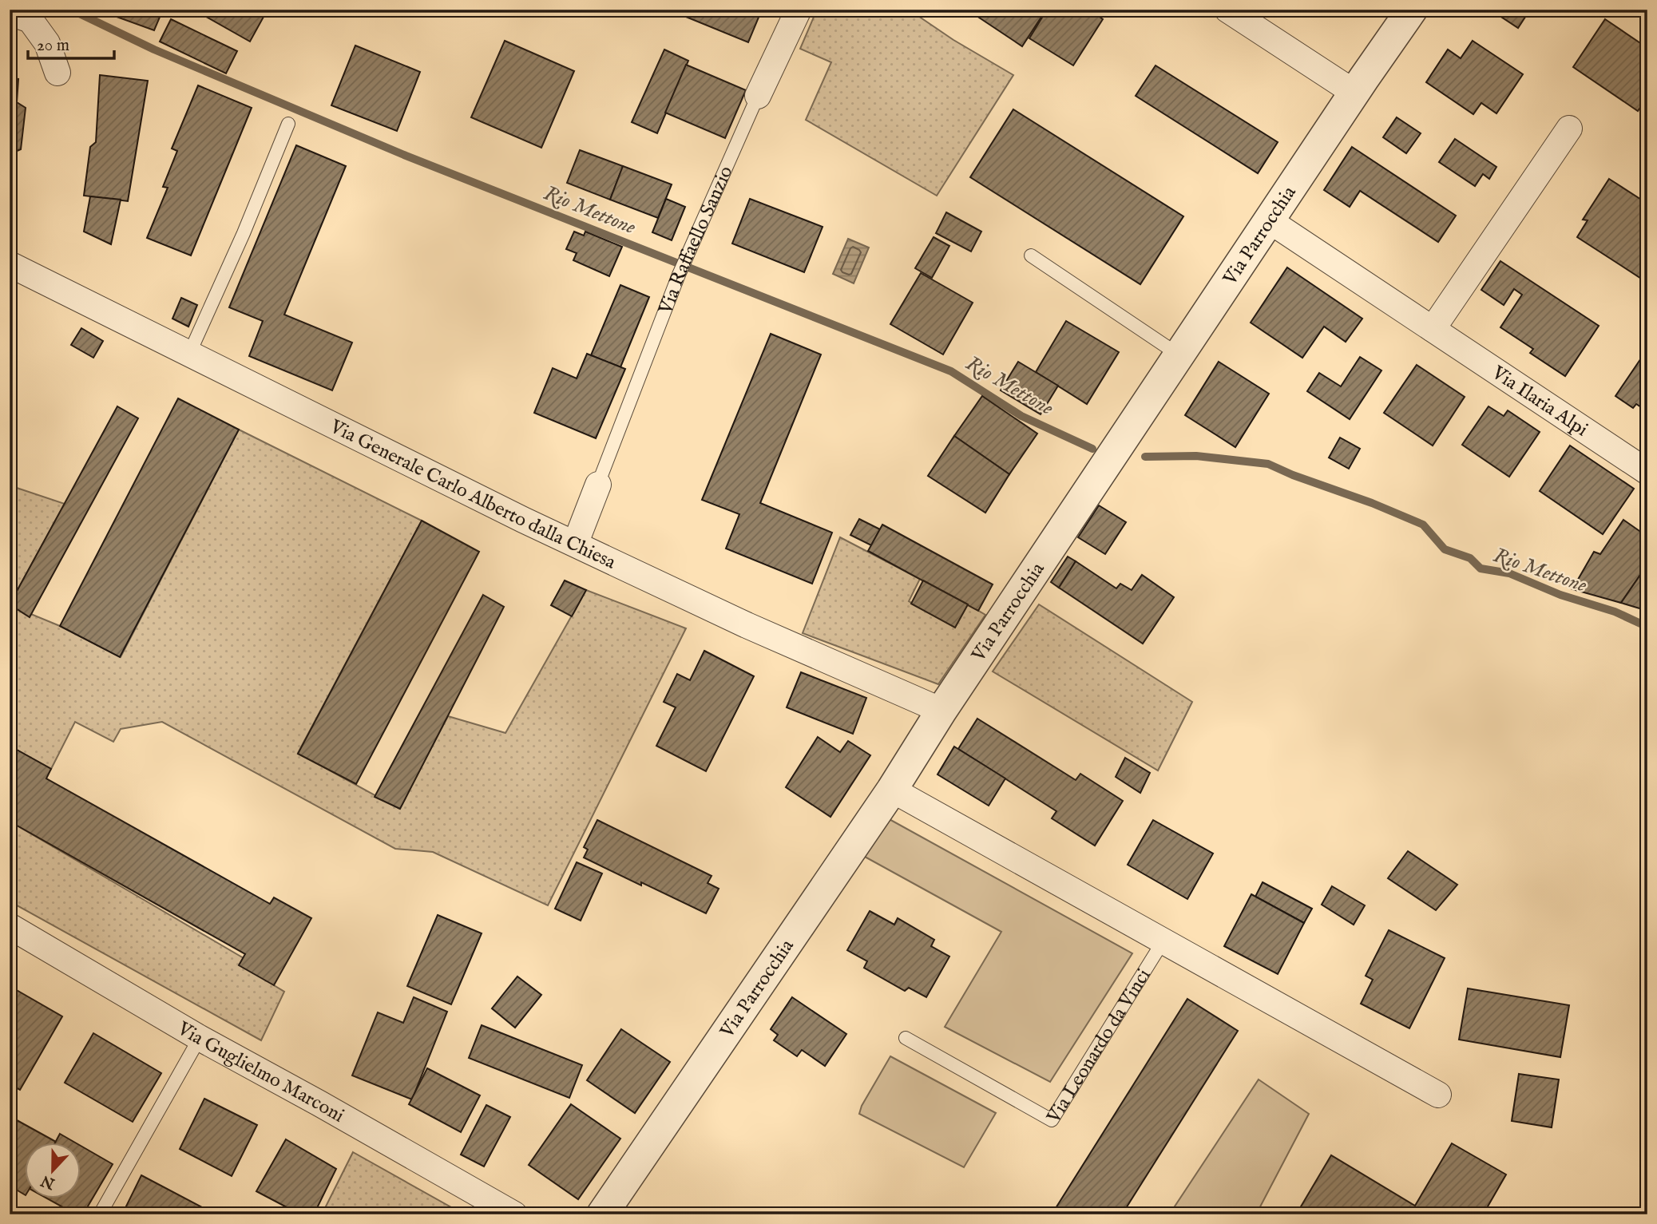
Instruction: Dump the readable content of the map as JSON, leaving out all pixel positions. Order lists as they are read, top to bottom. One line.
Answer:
{"streets":{"street":["Via Parrocchia","Via Raffaello Sanzio","Via Ilaria Alpi","Via Generale Carlo Alberto dalla Chiesa","Via Leonardo da Vinci","Via Guglielmo Marconi"]},"crossings":[["Via Parrocchia","Via Ilaria Alpi"],["Via Parrocchia","Via Generale Carlo Alberto dalla Chiesa"],["Via Parrocchia","Via Leonardo da Vinci"],["Via Raffaello Sanzio","Via Generale Carlo Alberto dalla Chiesa"]],"water":["Rio Mettone"],"scale_bar":"20 m","north":"bottom"}
